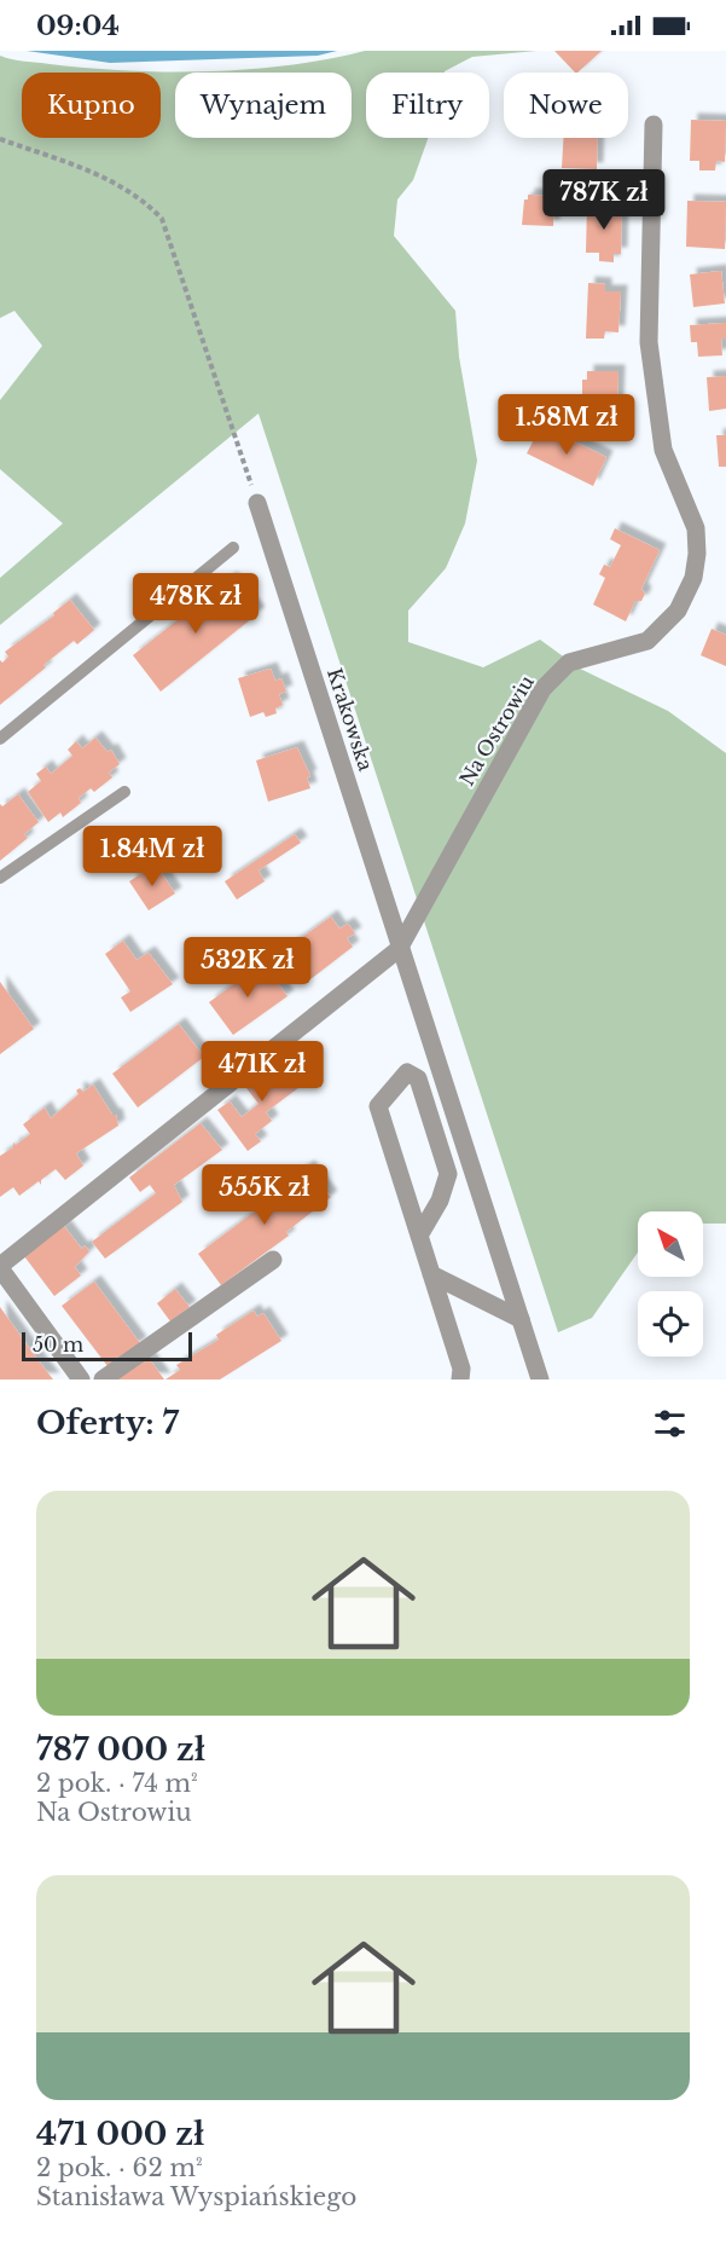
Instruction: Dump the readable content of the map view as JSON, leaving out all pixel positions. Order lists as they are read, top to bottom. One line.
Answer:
{"streets":{"street":["Krakowska","Na Ostrowiu"]},"crossings":[["Krakowska","Na Ostrowiu"]],"scale_bar":"50 m","north":"top left","page":{"status":"09:04","chip":["Kupno","Wynajem","Filtry","Nowe"],"price":["787K zł","1.58M zł","478K zł","1.84M zł","532K zł","471K zł","555K zł"],"scale":"50 m","heading":"Oferty: 7","list":[{"name":"787 000 zł","note":"2 pok. · 74 m² · Na Ostrowiu"},{"name":"471 000 zł","note":"2 pok. · 62 m² · Stanisława Wyspiańskiego"}]}}
